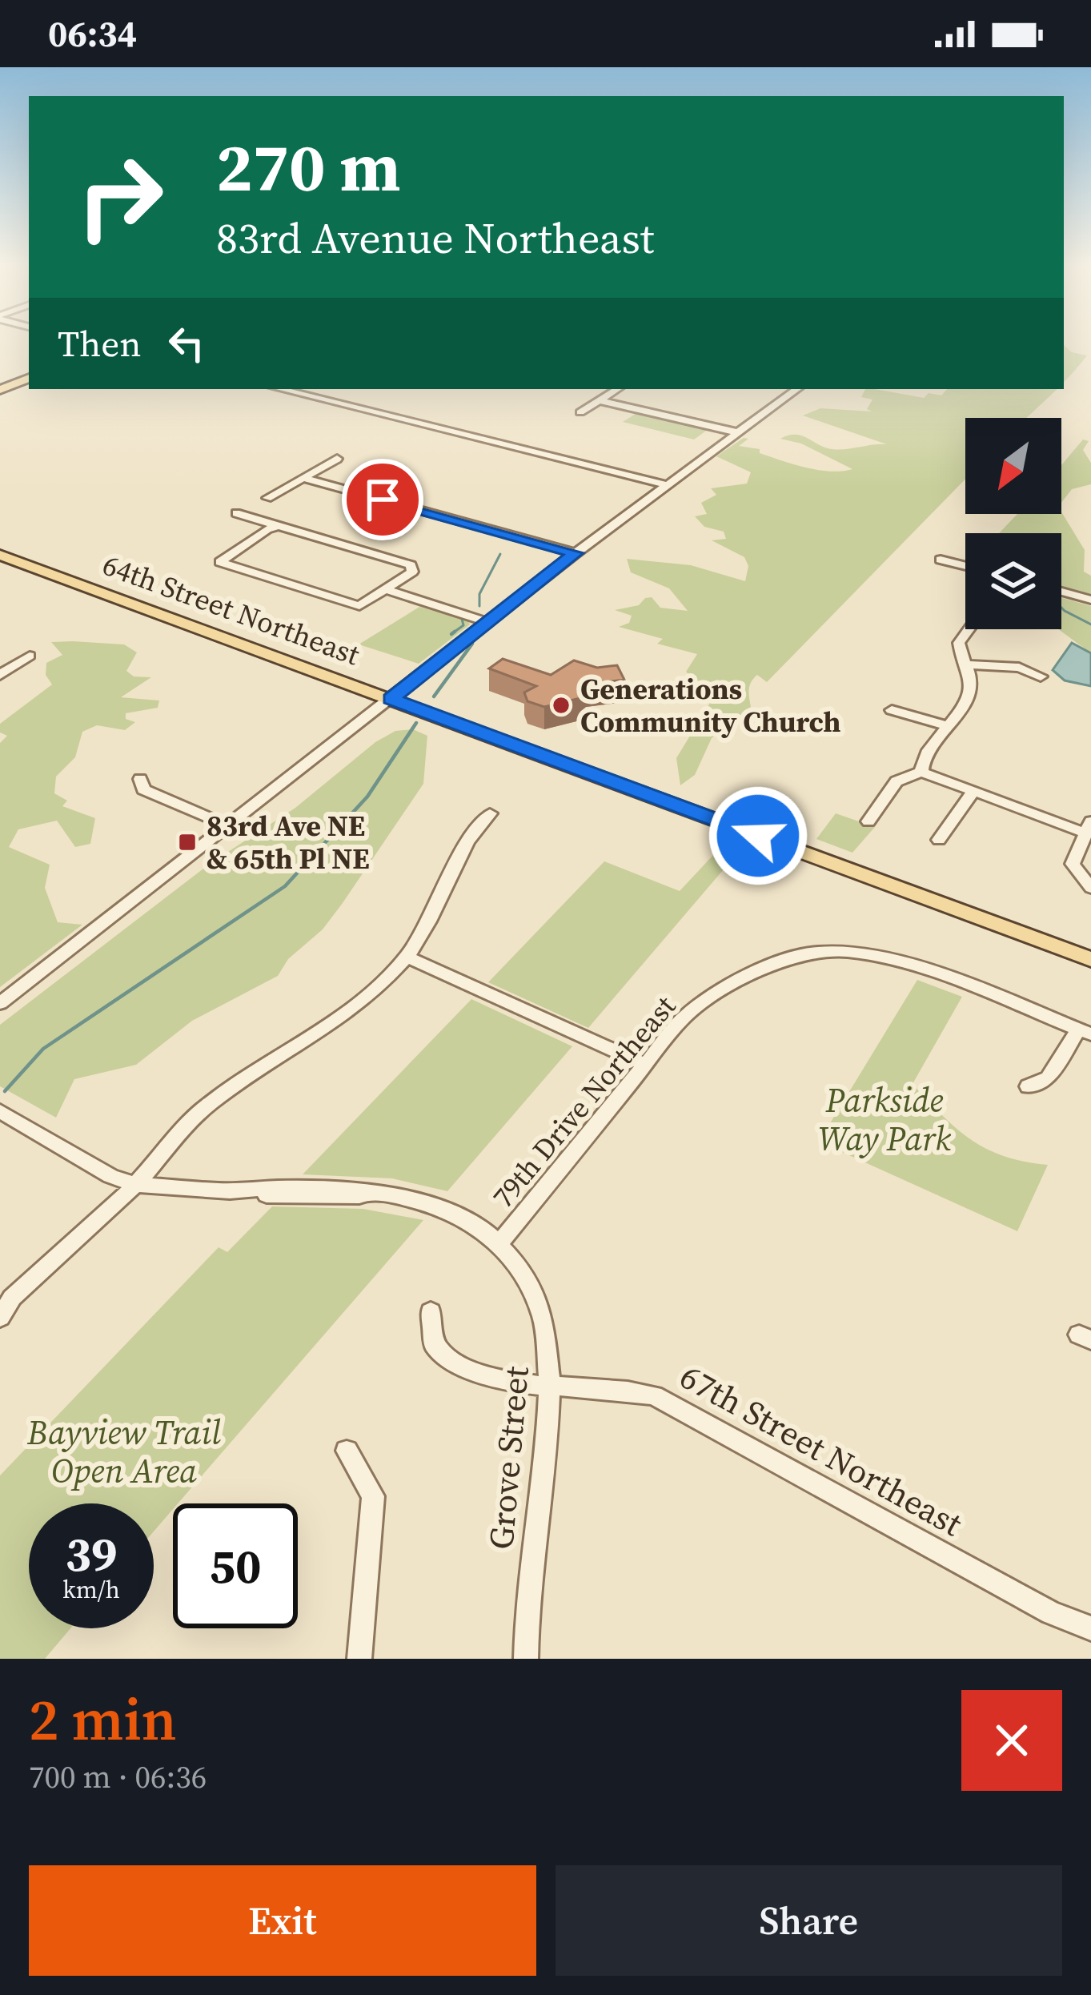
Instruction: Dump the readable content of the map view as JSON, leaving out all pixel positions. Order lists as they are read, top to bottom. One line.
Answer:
{"streets":{"main road":["64th Street Northeast"],"street":["79th Drive Northeast","67th Street Northeast","Grove Street"]},"crossings":[["79th Drive Northeast","Grove Street"],["67th Street Northeast","Grove Street"]],"parks":["Parkside Way Park","Bayview Trail Open Area"],"places":{"other":["Generations Community Church"],"transit":["83rd Ave NE & 65th Pl NE"]},"north":"bottom left","page":{"status":"06:34","turn":["270 m","83rd Avenue Northeast"],"then":"Then","speed":"39 km/h","limit":"50","heading":["2 min","700 m · 06:36"],"buttons":["Exit","Share"]}}
